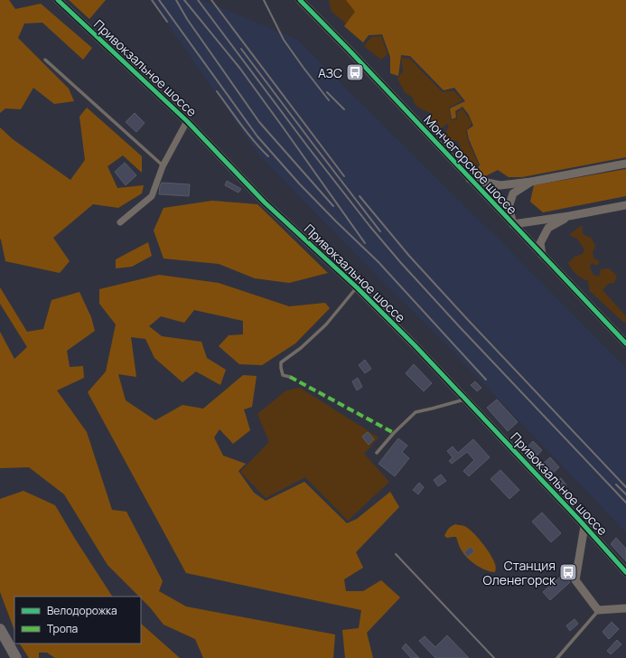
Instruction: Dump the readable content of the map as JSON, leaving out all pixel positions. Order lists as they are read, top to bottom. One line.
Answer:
{"streets":{"street":["Привокзальное шоссе","Мончегорское шоссе"]},"places":{"bus stop":["АЗС","Станция Оленегорск"]},"legend":["Велодорожка","Тропа"]}
